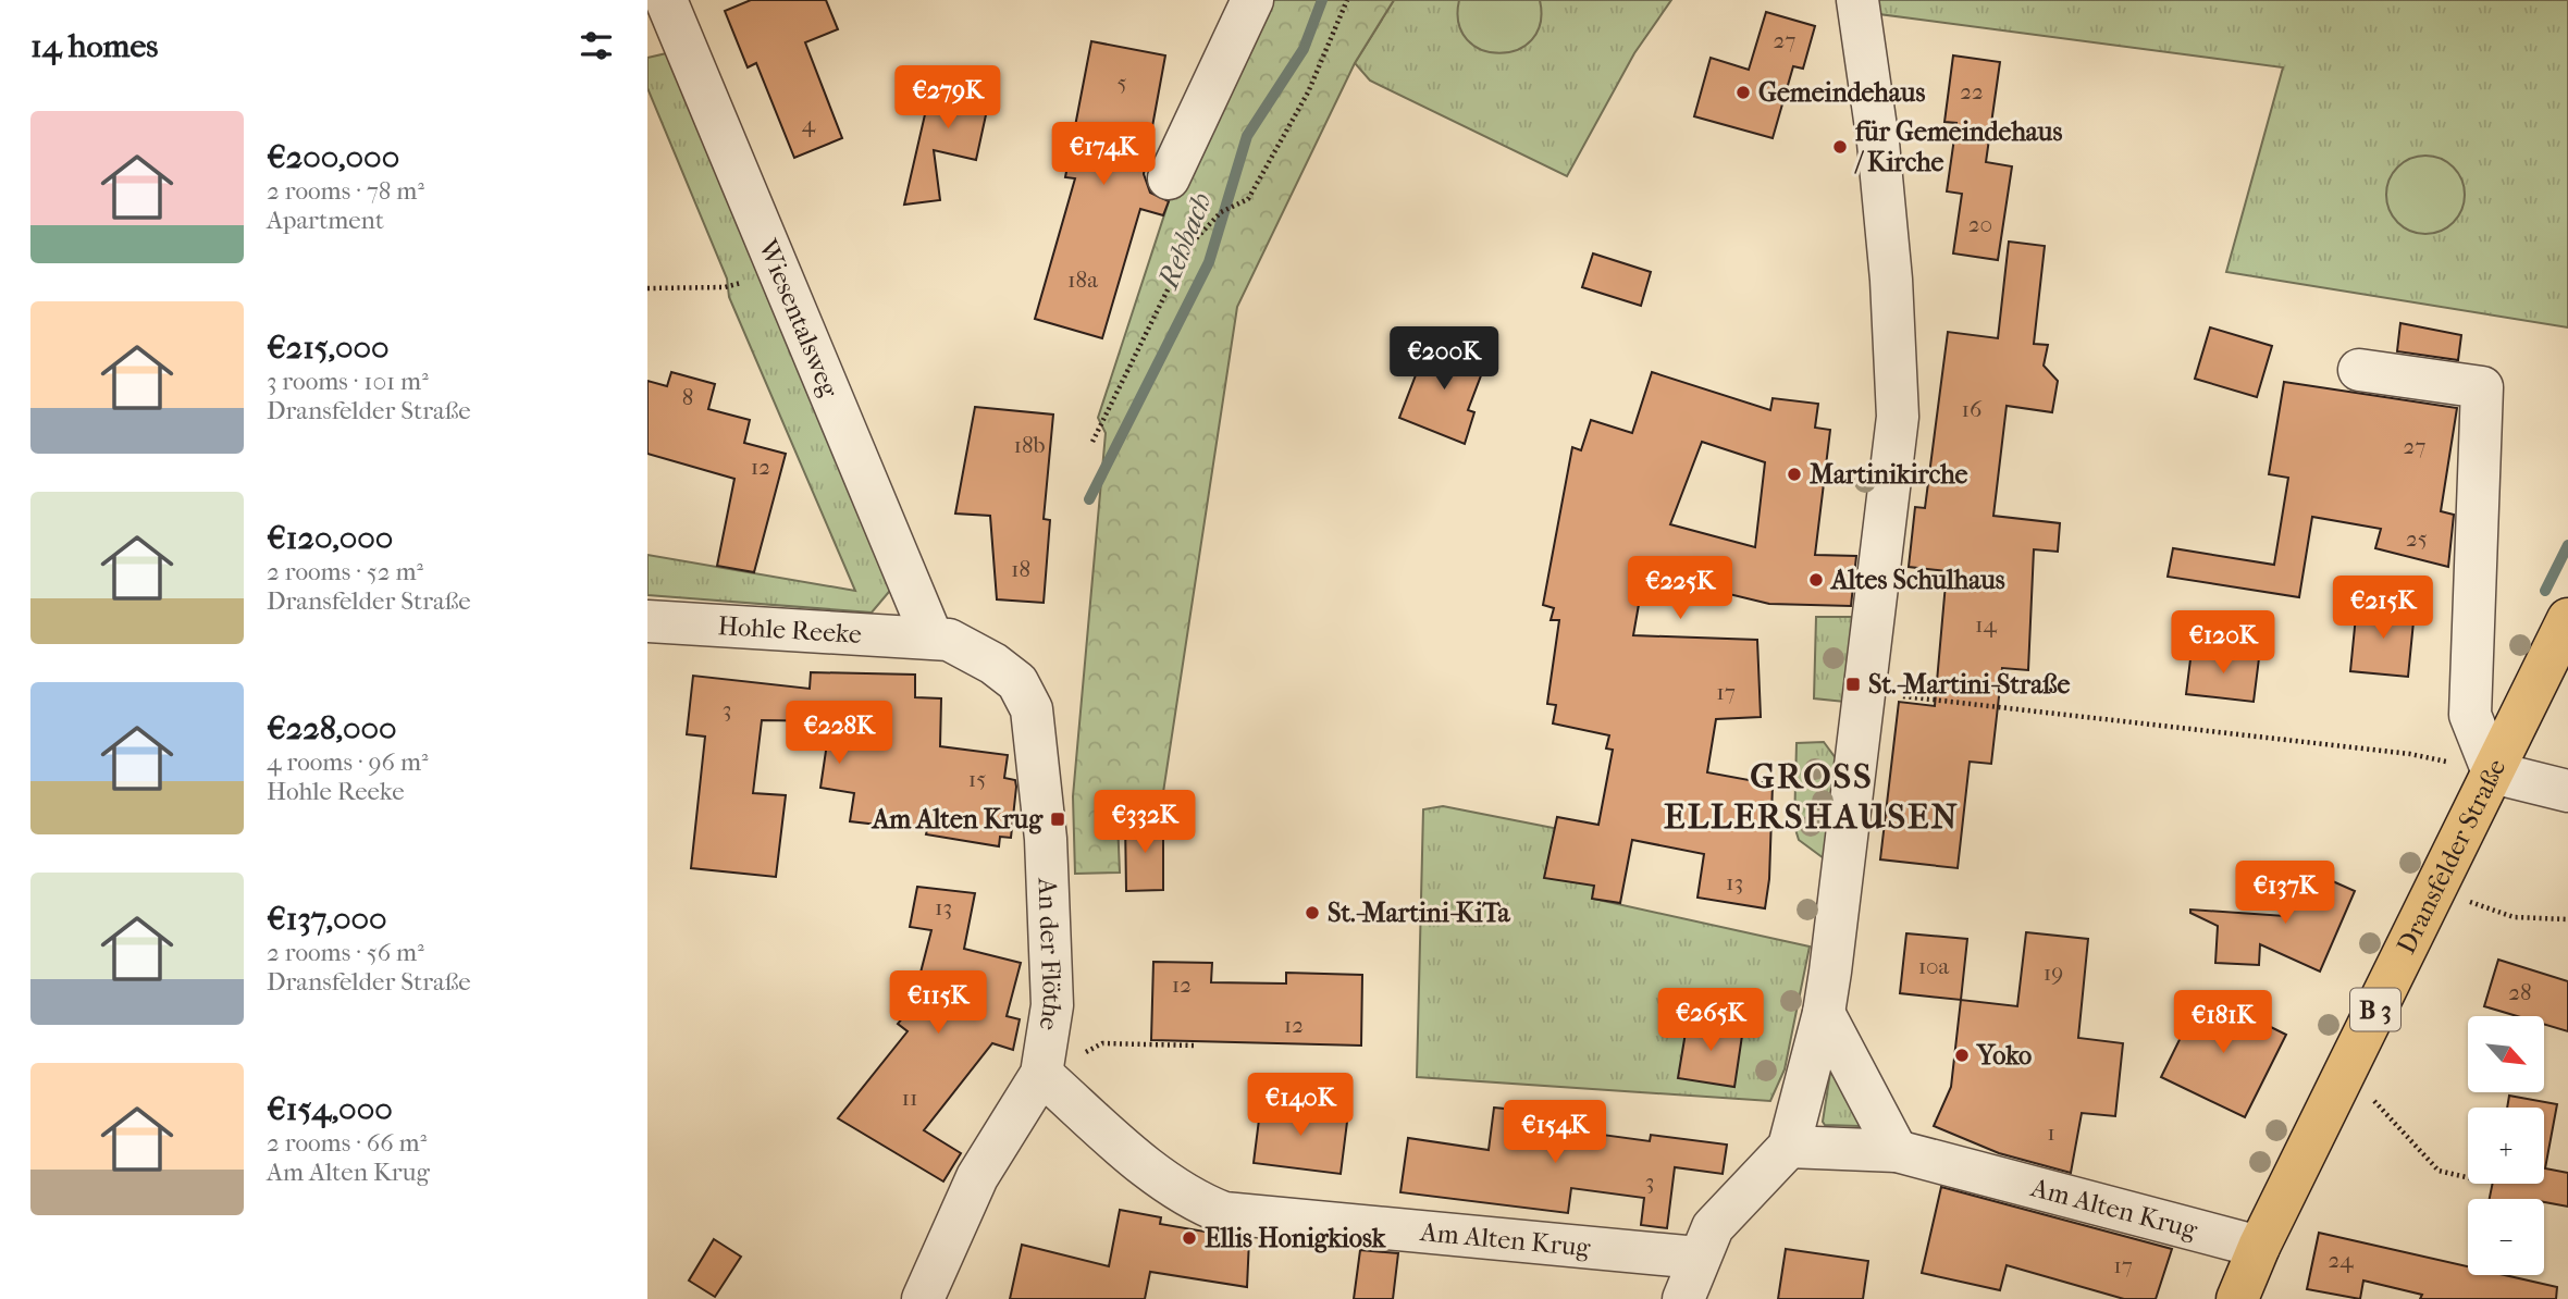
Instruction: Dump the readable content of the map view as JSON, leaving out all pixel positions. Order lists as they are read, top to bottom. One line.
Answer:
{"streets":{"main road":["Dransfelder Straße","B 3"],"street":["Wiesentalsweg","Hohle Reeke","An der Flöthe","Am Alten Krug"]},"crossings":[["Wiesentalsweg","Hohle Reeke"],["Wiesentalsweg","An der Flöthe"],["Hohle Reeke","An der Flöthe"],["Dransfelder Straße","Am Alten Krug"],["An der Flöthe","Am Alten Krug"]],"districts":["GROSS ELLERSHAUSEN"],"water":["Rehbach"],"places":{"other":["Gemeindehaus","für Gemeindehaus / Kirche","Martinikirche","Altes Schulhaus","St.-Martini-KiTa","Yoko","Ellis Honigkiosk"],"transit":["St.-Martini-Straße","Am Alten Krug"]},"house_numbers":["27","5","22","4","20","18a","8","16","18b","27","12","25","18","14","17","3","15","13","13","10a","19","12","28","12","11","1","3","24","17"],"north":"bottom right","page":{"heading":"14 homes","price":["€279K","€174K","€200K","€225K","€215K","€120K","€228K","€332K","€137K","€115K","€265K","€181K","€140K","€154K"],"list":[{"name":"€200,000","note":"2 rooms · 78 m² · Apartment"},{"name":"€215,000","note":"3 rooms · 101 m² · Dransfelder Straße"},{"name":"€120,000","note":"2 rooms · 52 m² · Dransfelder Straße"},{"name":"€228,000","note":"4 rooms · 96 m² · Hohle Reeke"},{"name":"€137,000","note":"2 rooms · 56 m² · Dransfelder Straße"},{"name":"€154,000","note":"2 rooms · 66 m² · Am Alten Krug"}],"map_buttons":["+","−"]}}
